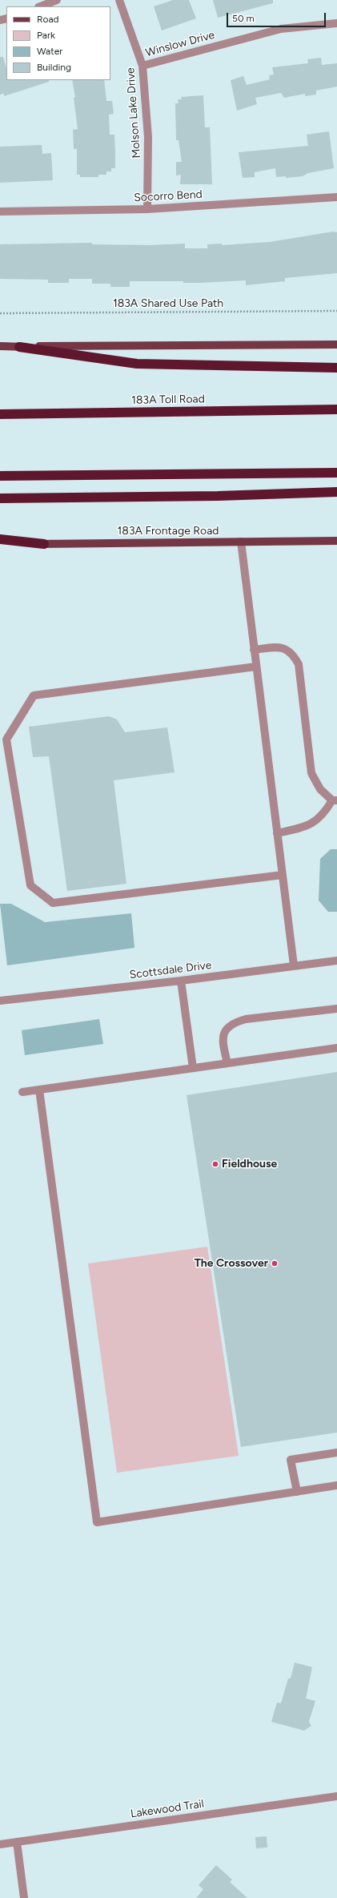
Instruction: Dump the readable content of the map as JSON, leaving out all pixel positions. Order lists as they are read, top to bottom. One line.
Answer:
{"streets":{"highway":["183A Toll Road"],"main road":["183A Frontage Road"],"street":["Winslow Drive","Molson Lake Drive","Socorro Bend","Scottsdale Drive","Lakewood Trail"],"path":["183A Shared Use Path"]},"crossings":[["Winslow Drive","Molson Lake Drive"],["Molson Lake Drive","Socorro Bend"]],"places":["Fieldhouse","The Crossover"],"legend":["Road","Park","Water","Building"],"scale_bar":"50 m"}
